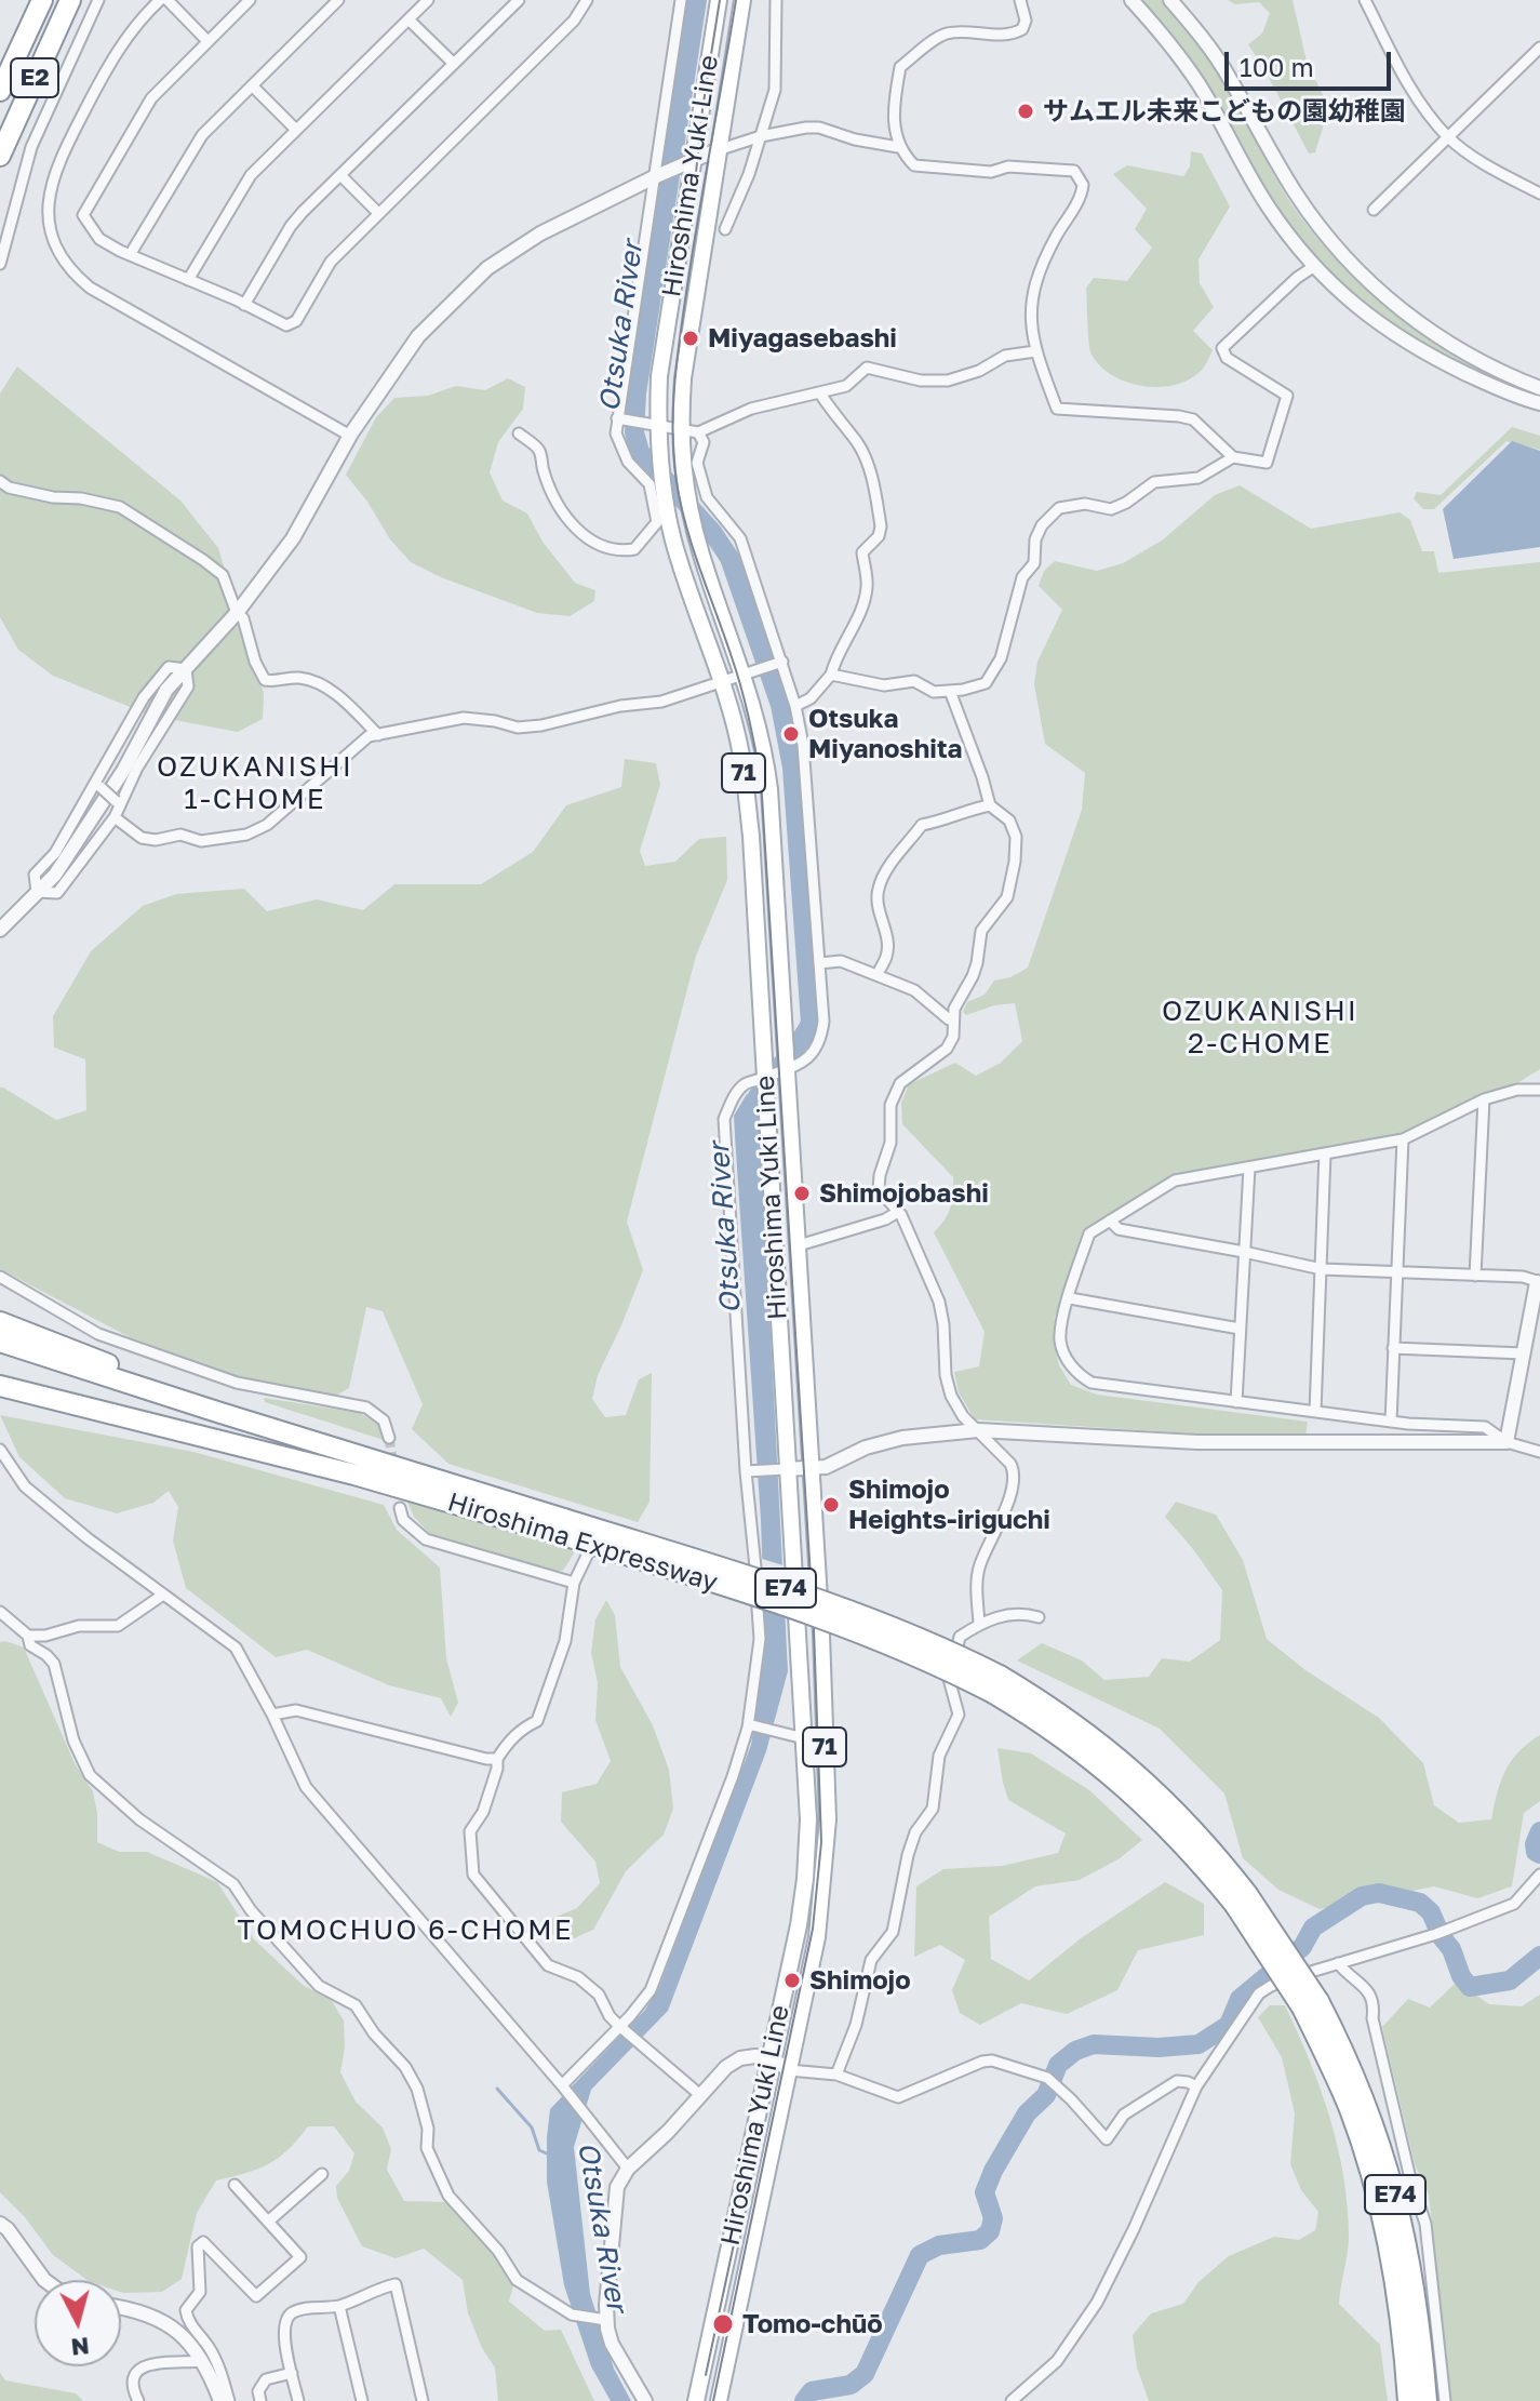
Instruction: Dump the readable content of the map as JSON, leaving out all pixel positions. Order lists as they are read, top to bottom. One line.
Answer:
{"streets":{"highway":["E2","Hiroshima Expressway","E74"],"main road":["Hiroshima Yuki Line","71"]},"districts":["OZUKANISHI 1-CHOME","OZUKANISHI 2-CHOME","TOMOCHUO 6-CHOME"],"water":["Otsuka River"],"places":["サムエル未来こどもの園幼稚園","Miyagasebashi","Otsuka Miyanoshita","Shimojobashi","Shimojo Heights-iriguchi","Shimojo","Tomo-chūō"],"scale_bar":"100 m","north":"bottom"}
